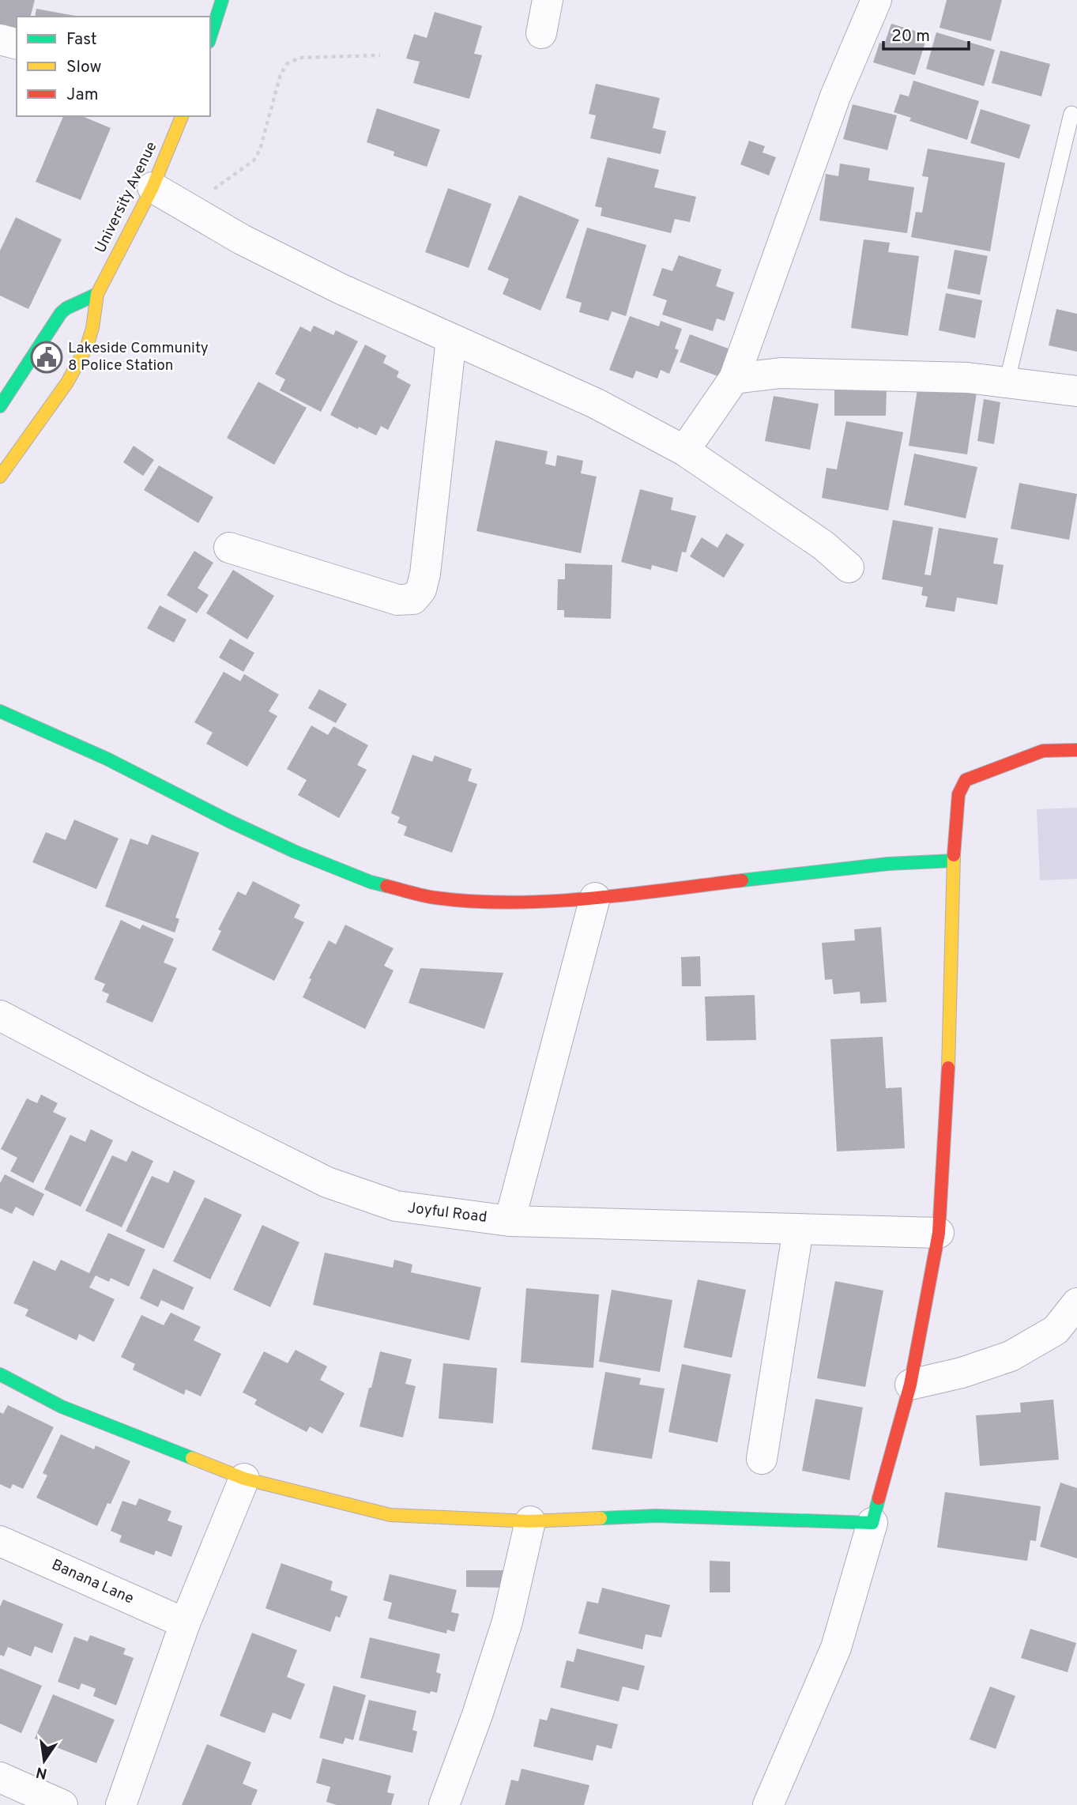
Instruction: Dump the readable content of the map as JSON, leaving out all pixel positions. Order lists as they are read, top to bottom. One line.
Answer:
{"streets":{"street":["University Avenue","Joyful Road","Banana Lane"]},"places":{"public building":["Lakeside Community 8 Police Station"]},"legend":["Fast","Slow","Jam"],"scale_bar":"20 m","north":"bottom"}
